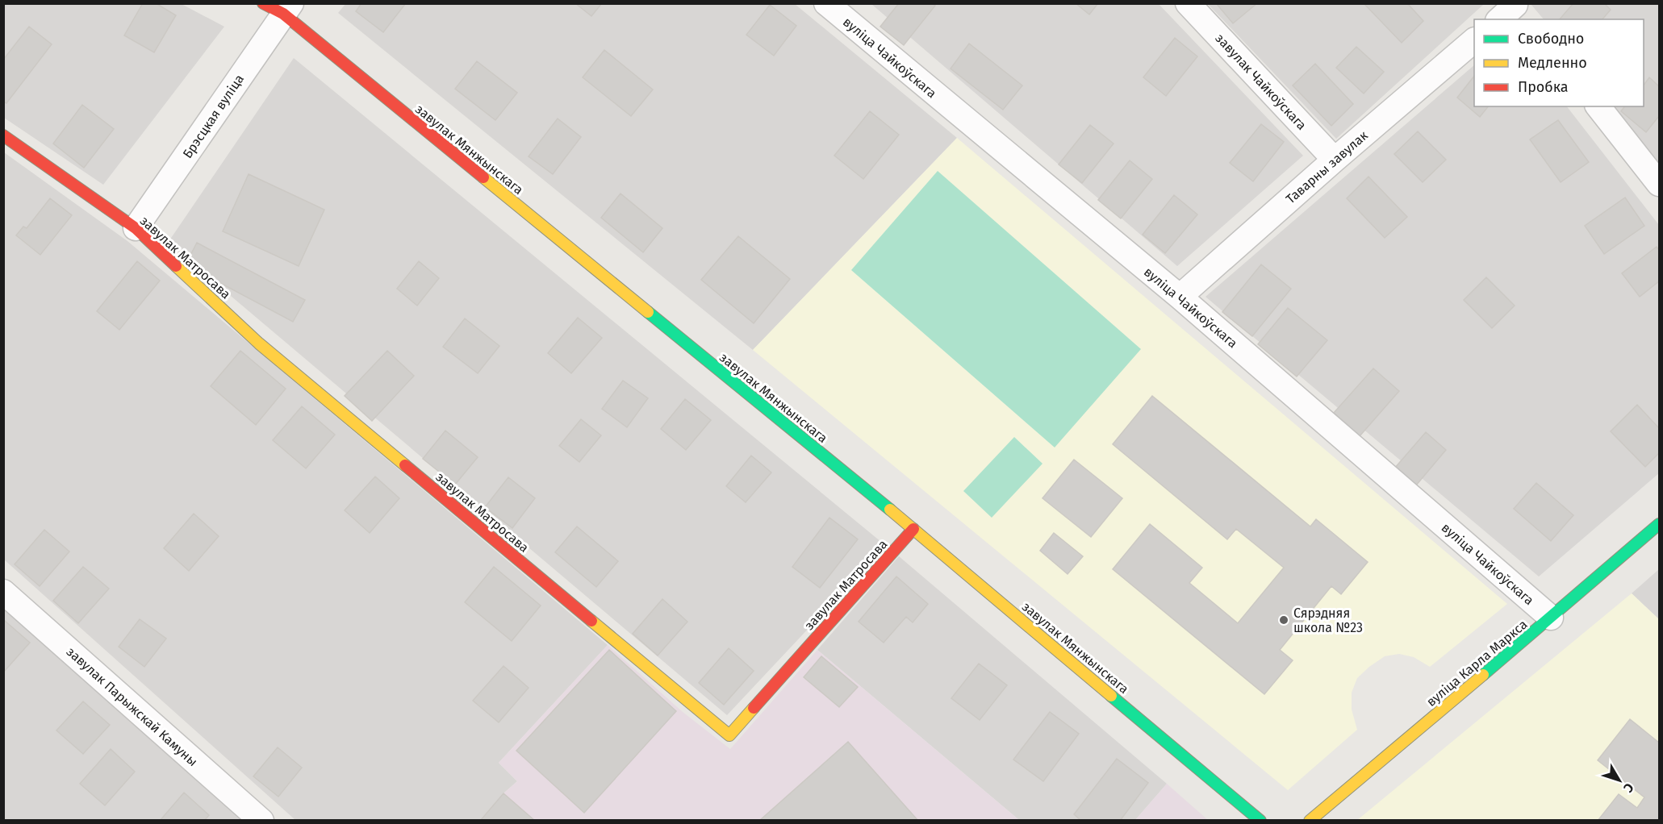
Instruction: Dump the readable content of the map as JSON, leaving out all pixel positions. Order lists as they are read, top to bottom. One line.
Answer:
{"streets":{"street":["вуліца Чайкоўскага","завулак Чайкоўскага","Брэсцкая вуліца","завулак Мянжынскага","Таварны завулак","завулак Матросава","вуліца Карла Маркса","завулак Парыжскай Камуны"]},"crossings":[["вуліца Чайкоўскага","Таварны завулак"],["вуліца Чайкоўскага","вуліца Карла Маркса"],["завулак Чайкоўскага","Таварны завулак"],["Брэсцкая вуліца","завулак Мянжынскага"],["Брэсцкая вуліца","завулак Матросава"],["завулак Мянжынскага","завулак Матросава"]],"places":["Сярэдняя школа №23"],"legend":["Свободно","Медленно","Пробка"],"north":"bottom right"}
